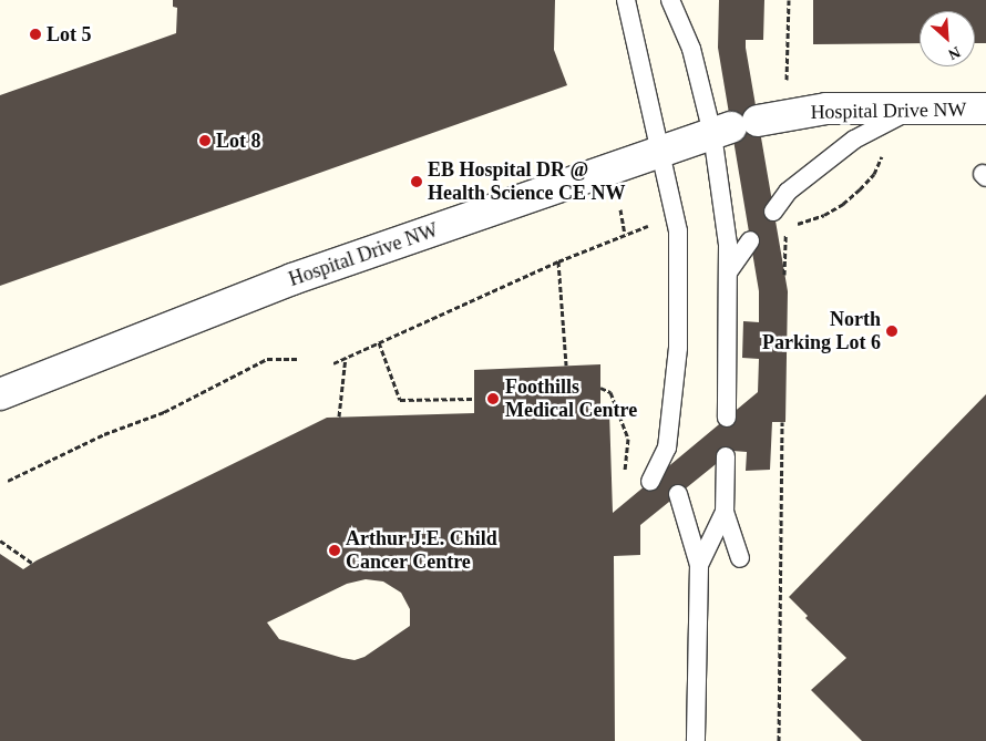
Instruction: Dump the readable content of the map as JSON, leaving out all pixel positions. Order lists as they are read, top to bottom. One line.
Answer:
{"streets":{"street":["Hospital Drive NW"]},"places":["Lot 5","Lot 8","EB Hospital DR @ Health Science CE NW","North Parking Lot 6","Foothills Medical Centre","Arthur J.E. Child Cancer Centre"],"north":"bottom right"}
